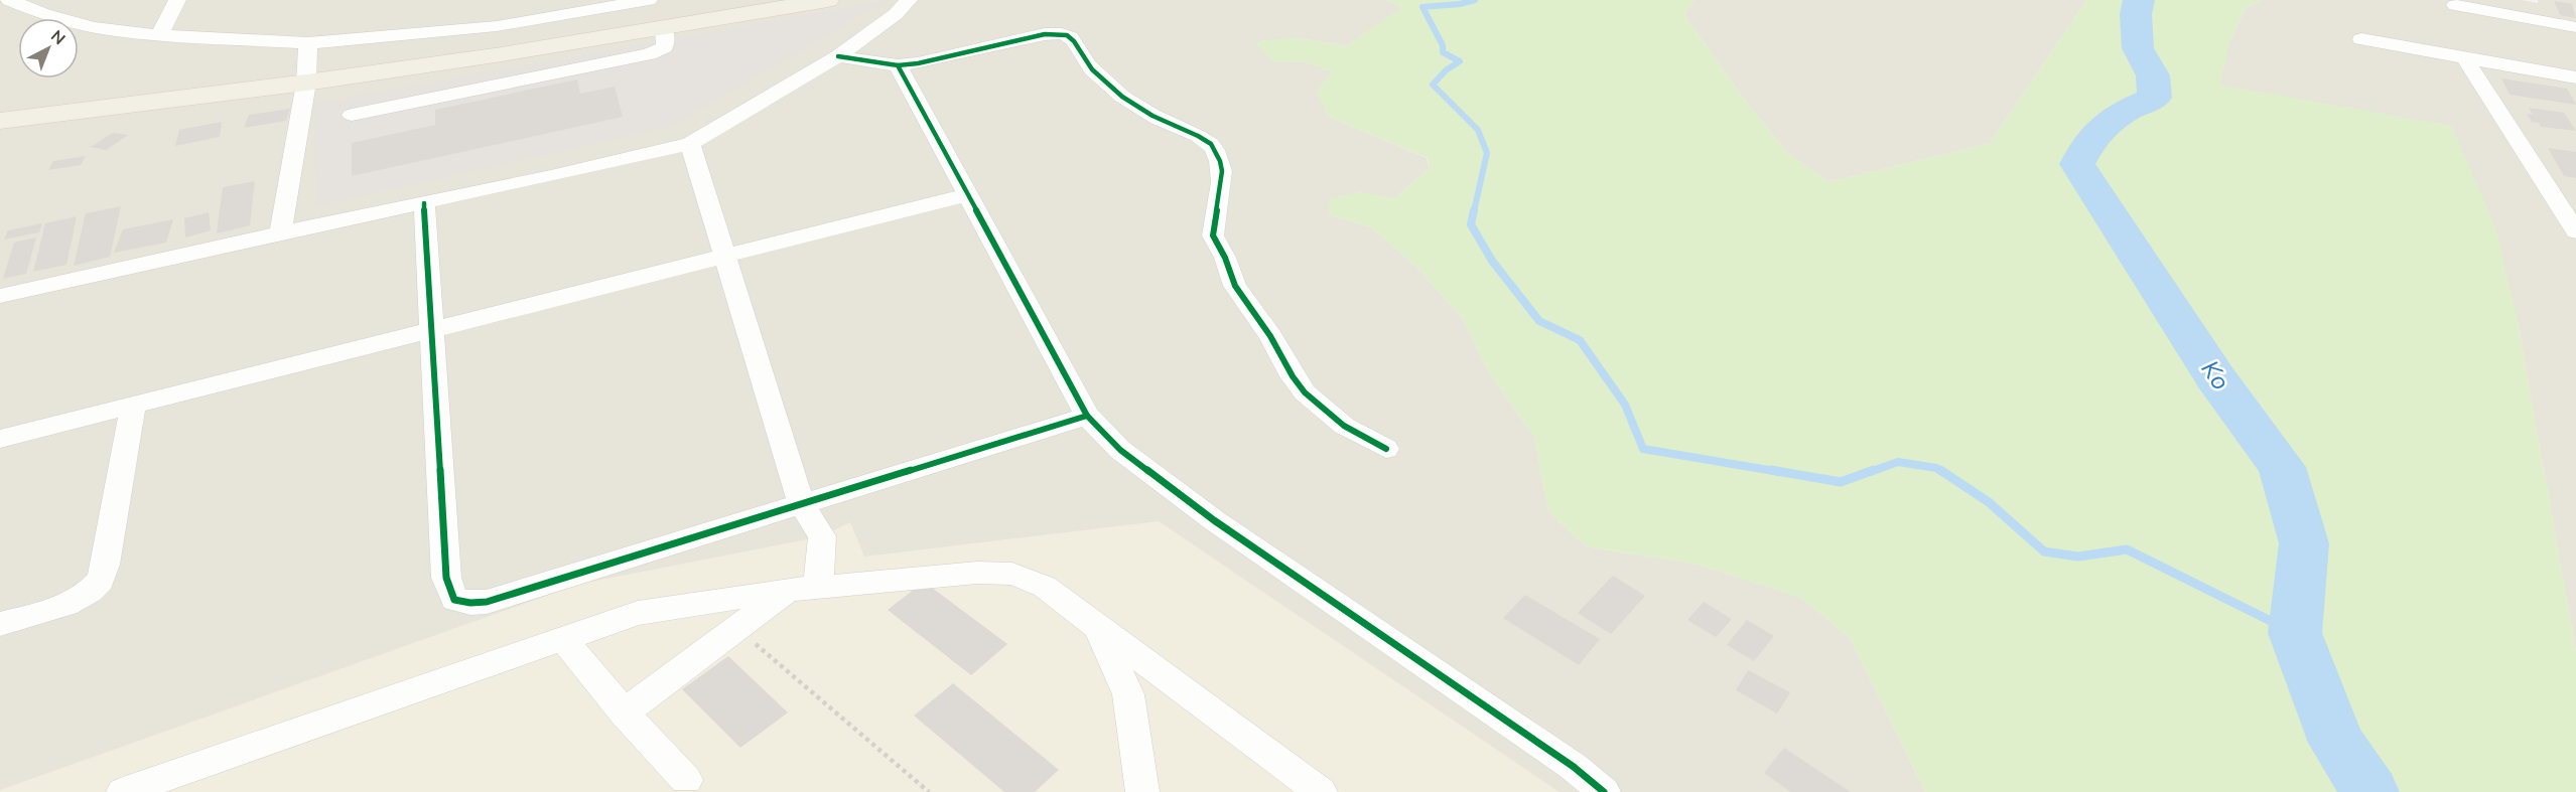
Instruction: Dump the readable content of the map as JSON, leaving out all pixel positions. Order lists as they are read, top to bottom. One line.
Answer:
{"water":["Ko"],"north":"top right"}
